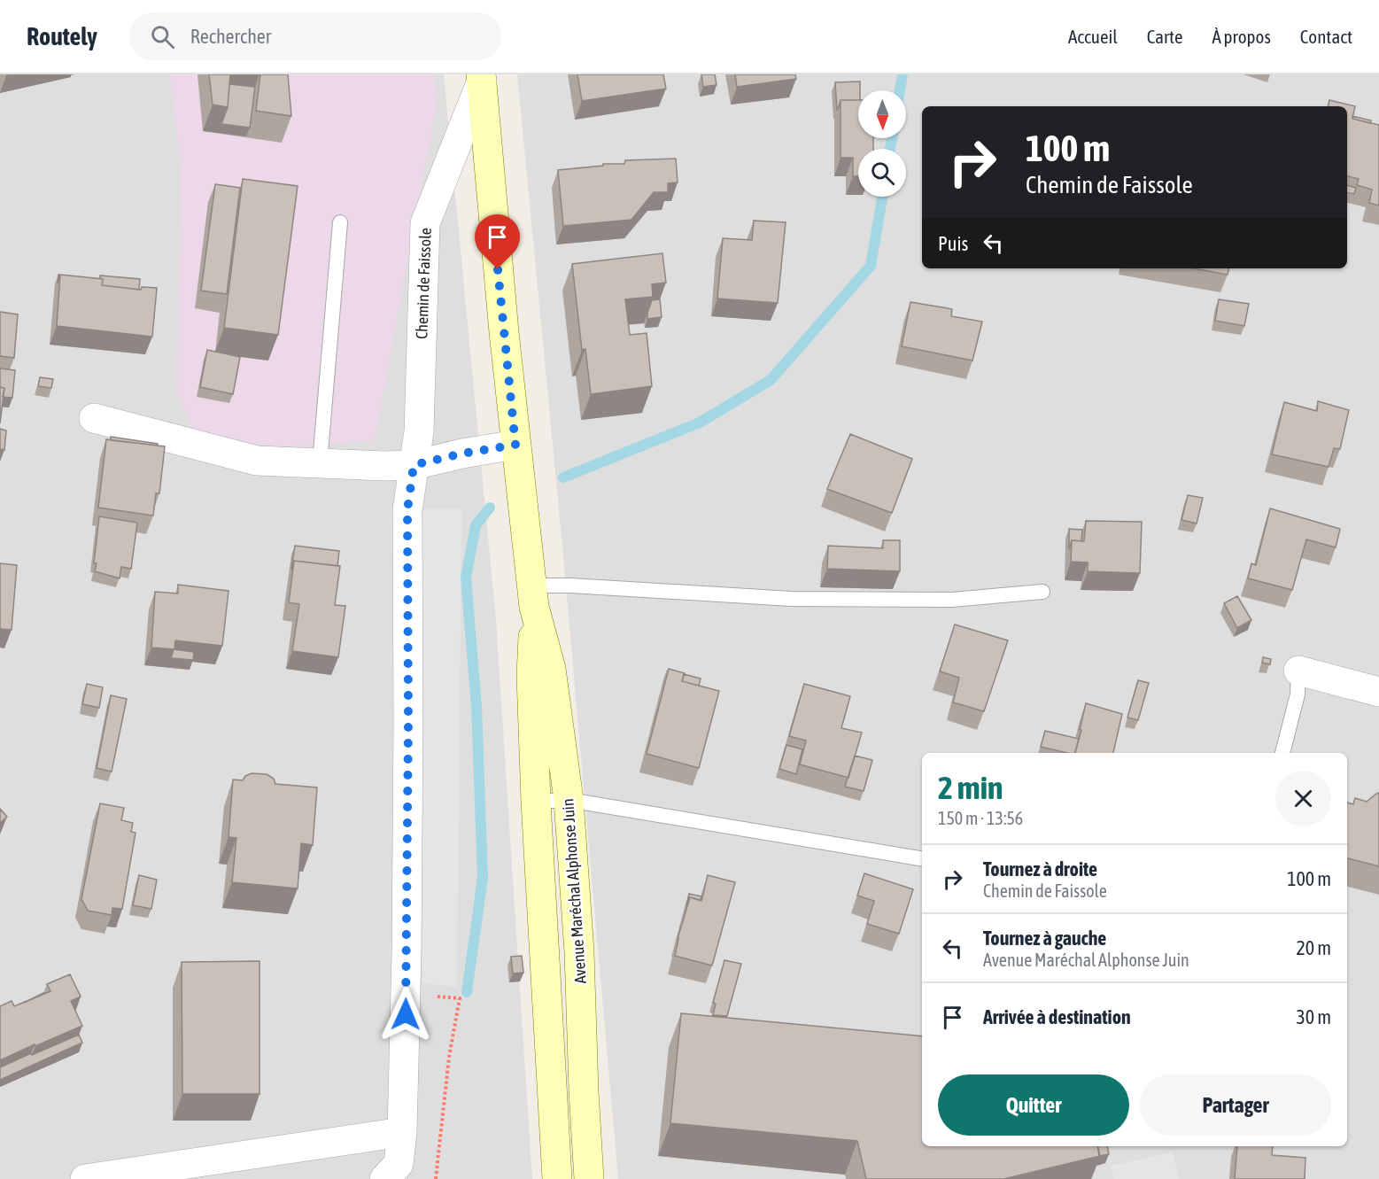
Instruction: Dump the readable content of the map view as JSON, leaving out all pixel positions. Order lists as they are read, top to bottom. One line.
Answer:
{"streets":{"main road":["Avenue Maréchal Alphonse Juin"],"street":["Chemin de Faissole"]},"crossings":[["Chemin de Faissole","Avenue Maréchal Alphonse Juin"]],"north":"bottom","page":{"header":"Routely","search":"Rechercher","nav":["Accueil","Carte","À propos","Contact"],"turn":["100 m","Chemin de Faissole"],"then":"Puis","heading":["2 min","150 m · 13:56"],"list":[{"name":"Tournez à droite","note":"Chemin de Faissole","value":"100 m"},{"name":"Tournez à gauche","note":"Avenue Maréchal Alphonse Juin","value":"20 m"},{"name":"Arrivée à destination","value":"30 m"}],"buttons":["Quitter","Partager"]}}
